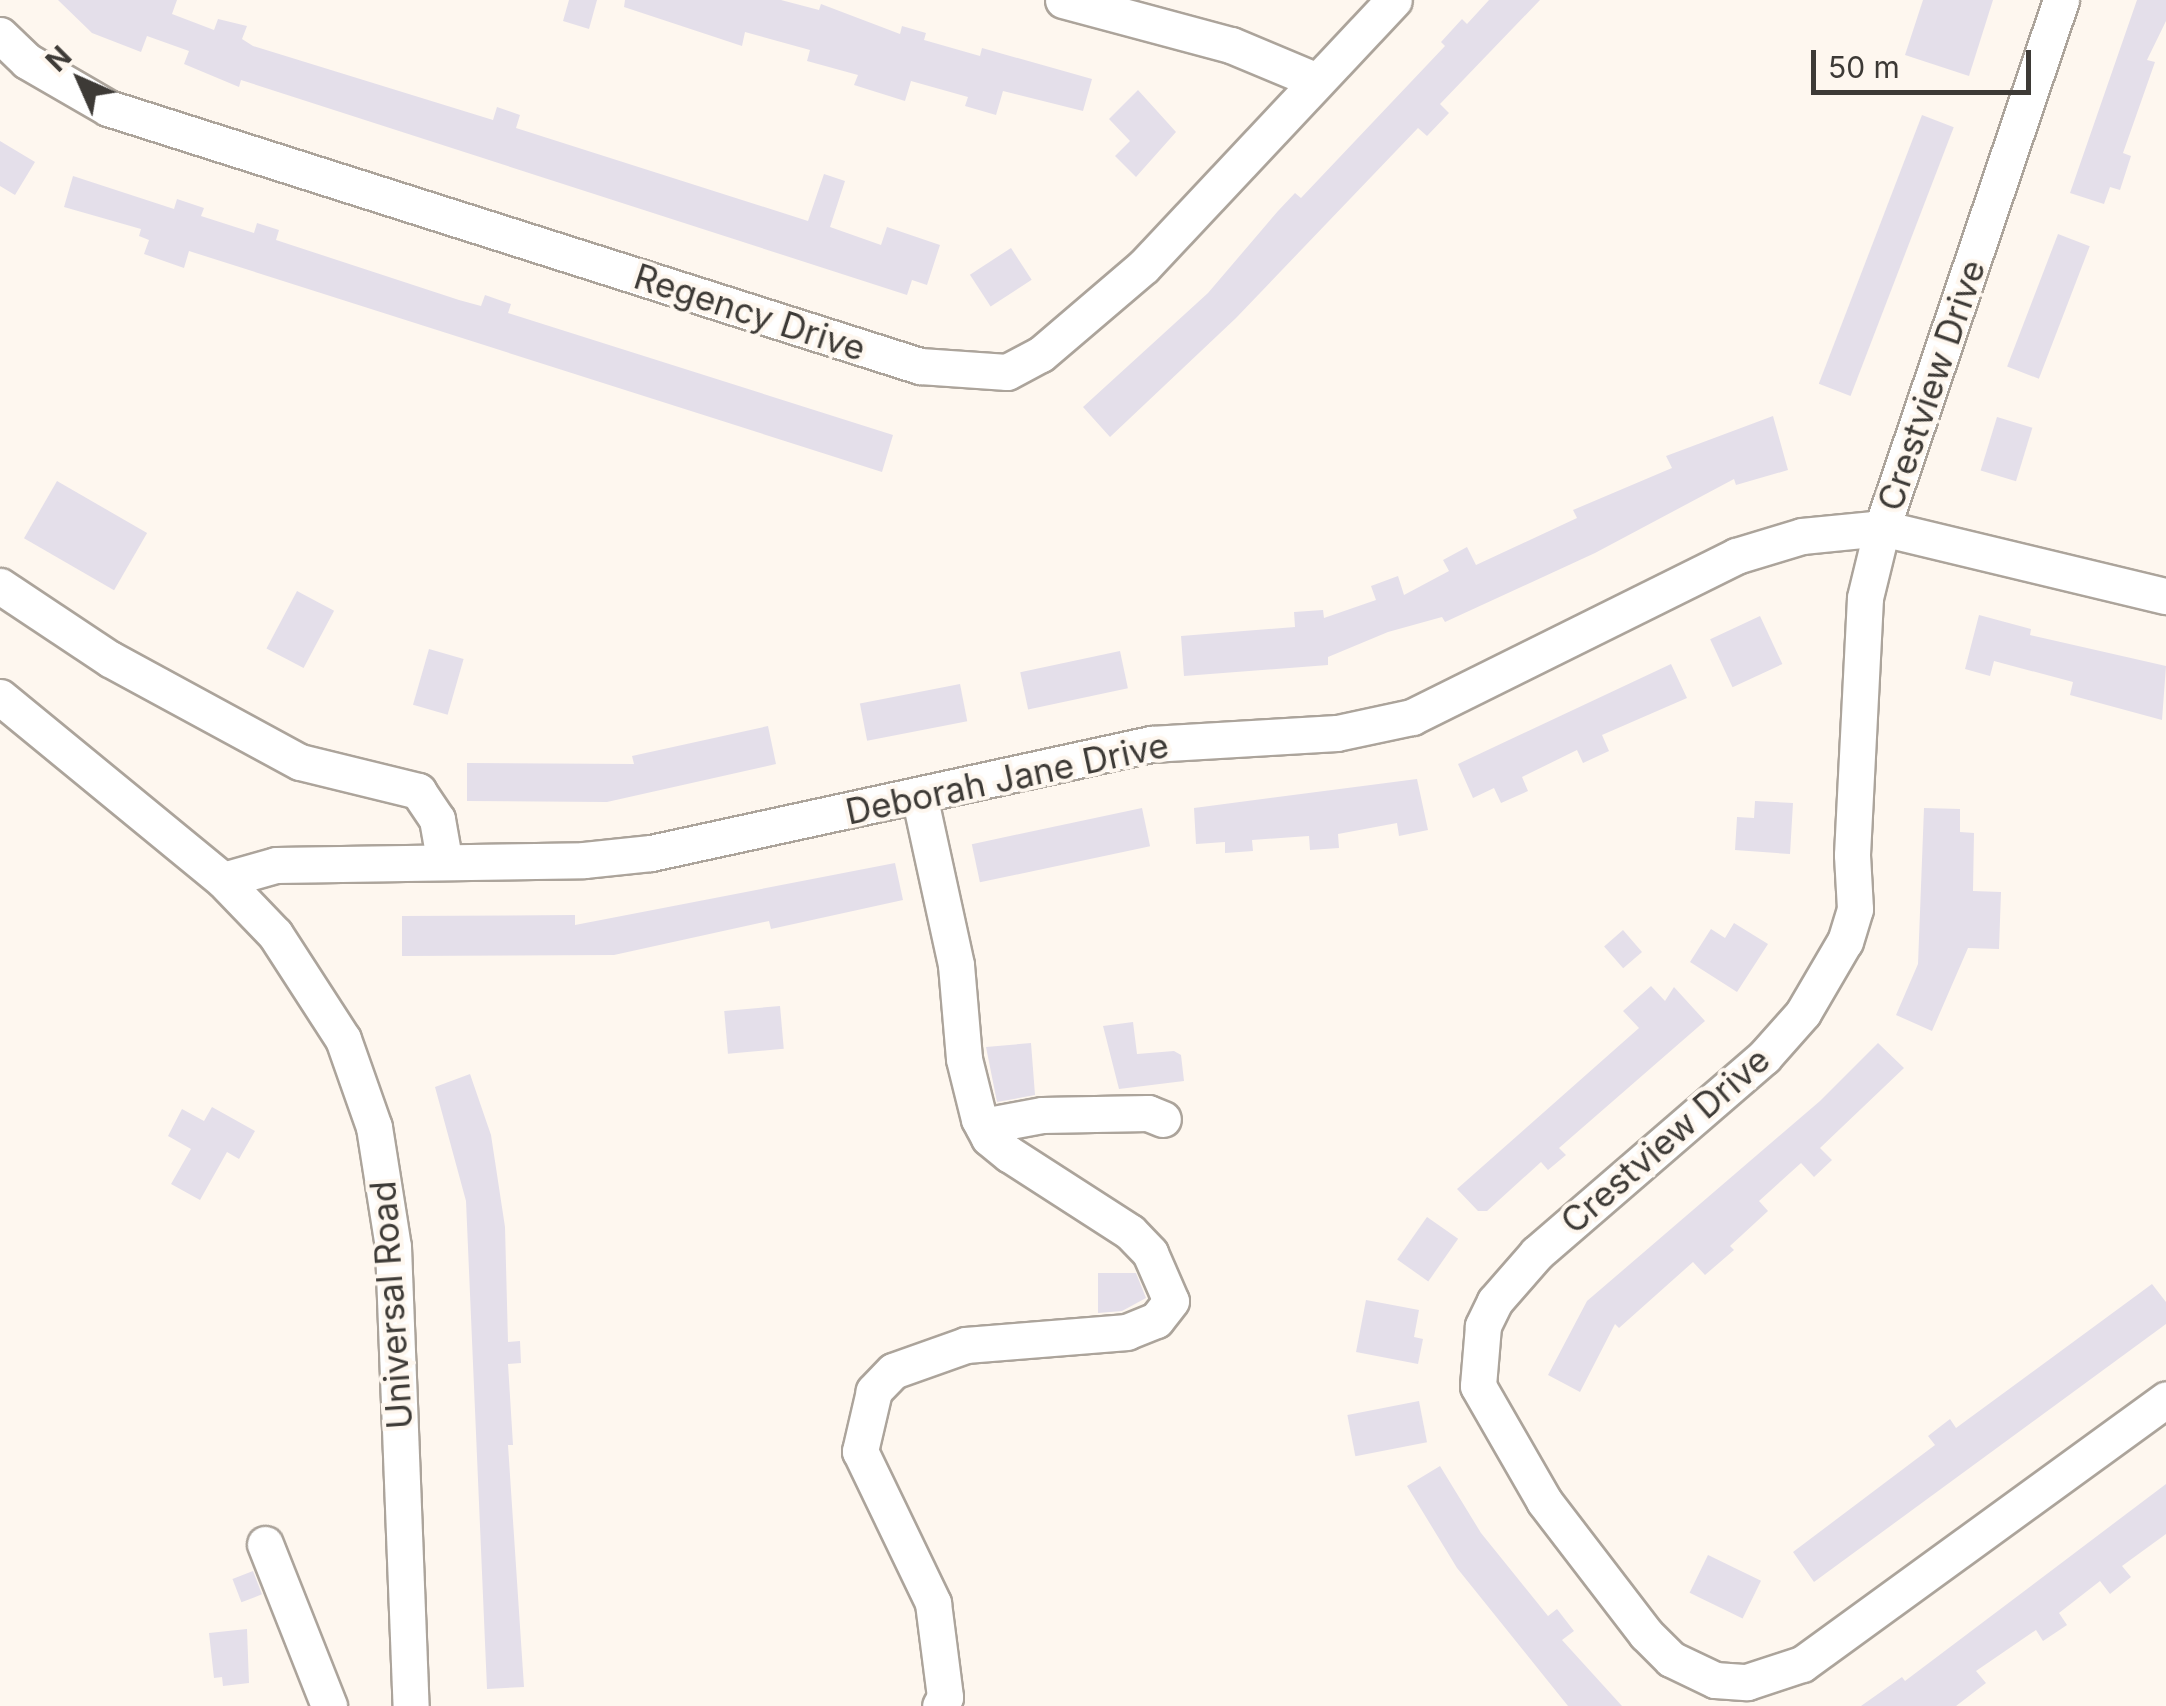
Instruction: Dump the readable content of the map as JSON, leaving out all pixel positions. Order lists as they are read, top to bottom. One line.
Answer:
{"streets":{"street":["Regency Drive","Crestview Drive","Deborah Jane Drive","Universal Road"]},"crossings":[["Crestview Drive","Deborah Jane Drive"],["Deborah Jane Drive","Universal Road"]],"scale_bar":"50 m","north":"top left"}
